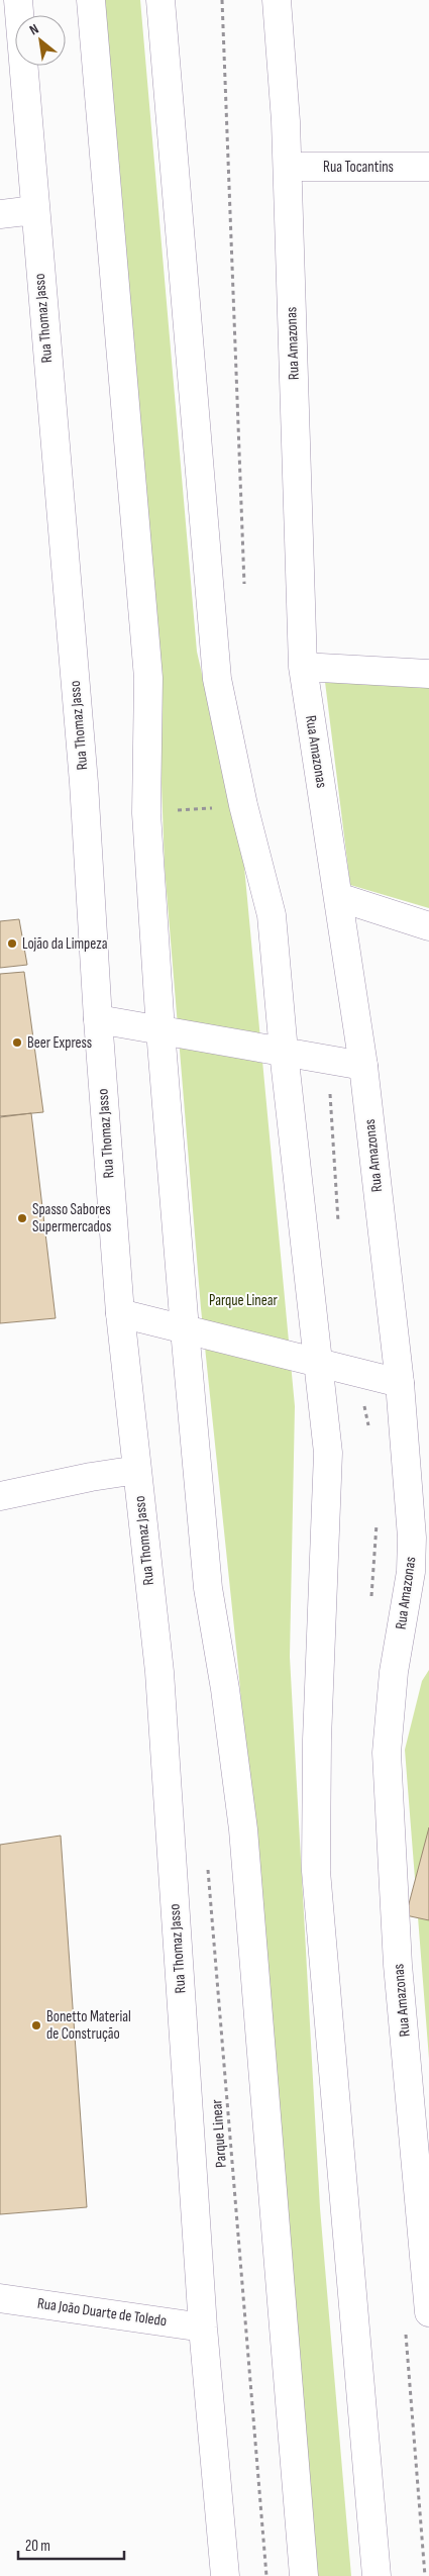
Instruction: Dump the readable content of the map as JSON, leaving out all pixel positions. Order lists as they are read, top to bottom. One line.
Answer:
{"streets":{"main road":["Rua Tocantins","Rua Thomaz Jasso","Rua Amazonas","Rua João Duarte de Toledo"],"path":["Parque Linear"]},"crossings":[["Rua Tocantins","Rua Amazonas"],["Rua Thomaz Jasso","Rua João Duarte de Toledo"]],"parks":["Parque Linear"],"places":["Lojão da Limpeza","Beer Express","Spasso Sabores Supermercados","Bonetto Material de Construção"],"scale_bar":"20 m","north":"top left"}
